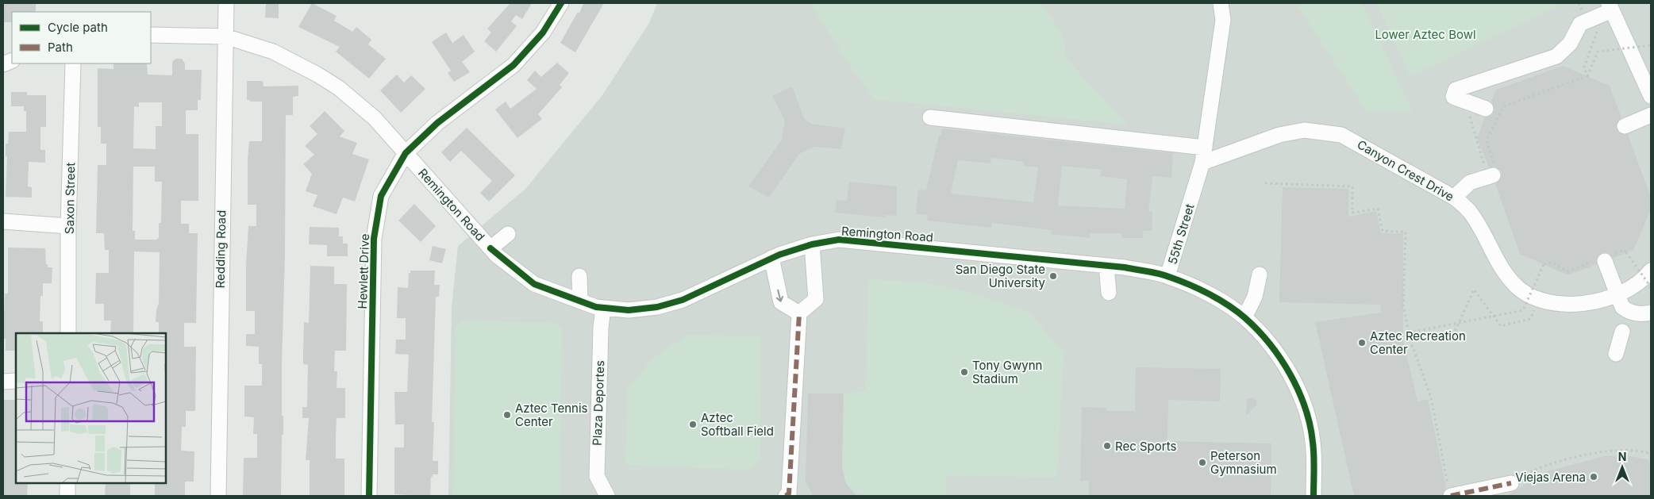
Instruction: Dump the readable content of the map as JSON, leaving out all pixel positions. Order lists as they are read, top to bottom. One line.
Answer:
{"streets":{"street":["Canyon Crest Drive","Saxon Street","Remington Road","55th Street","Redding Road","Hewlett Drive","Plaza Deportes"]},"crossings":[["Canyon Crest Drive","55th Street"],["Remington Road","55th Street"],["Remington Road","Redding Road"],["Remington Road","Hewlett Drive"],["Remington Road","Plaza Deportes"]],"parks":["Lower Aztec Bowl"],"places":["San Diego State University","Aztec Recreation Center","Tony Gwynn Stadium","Aztec Tennis Center","Aztec Softball Field","Rec Sports","Peterson Gymnasium","Viejas Arena"],"legend":["Cycle path","Path"],"north":"top"}
